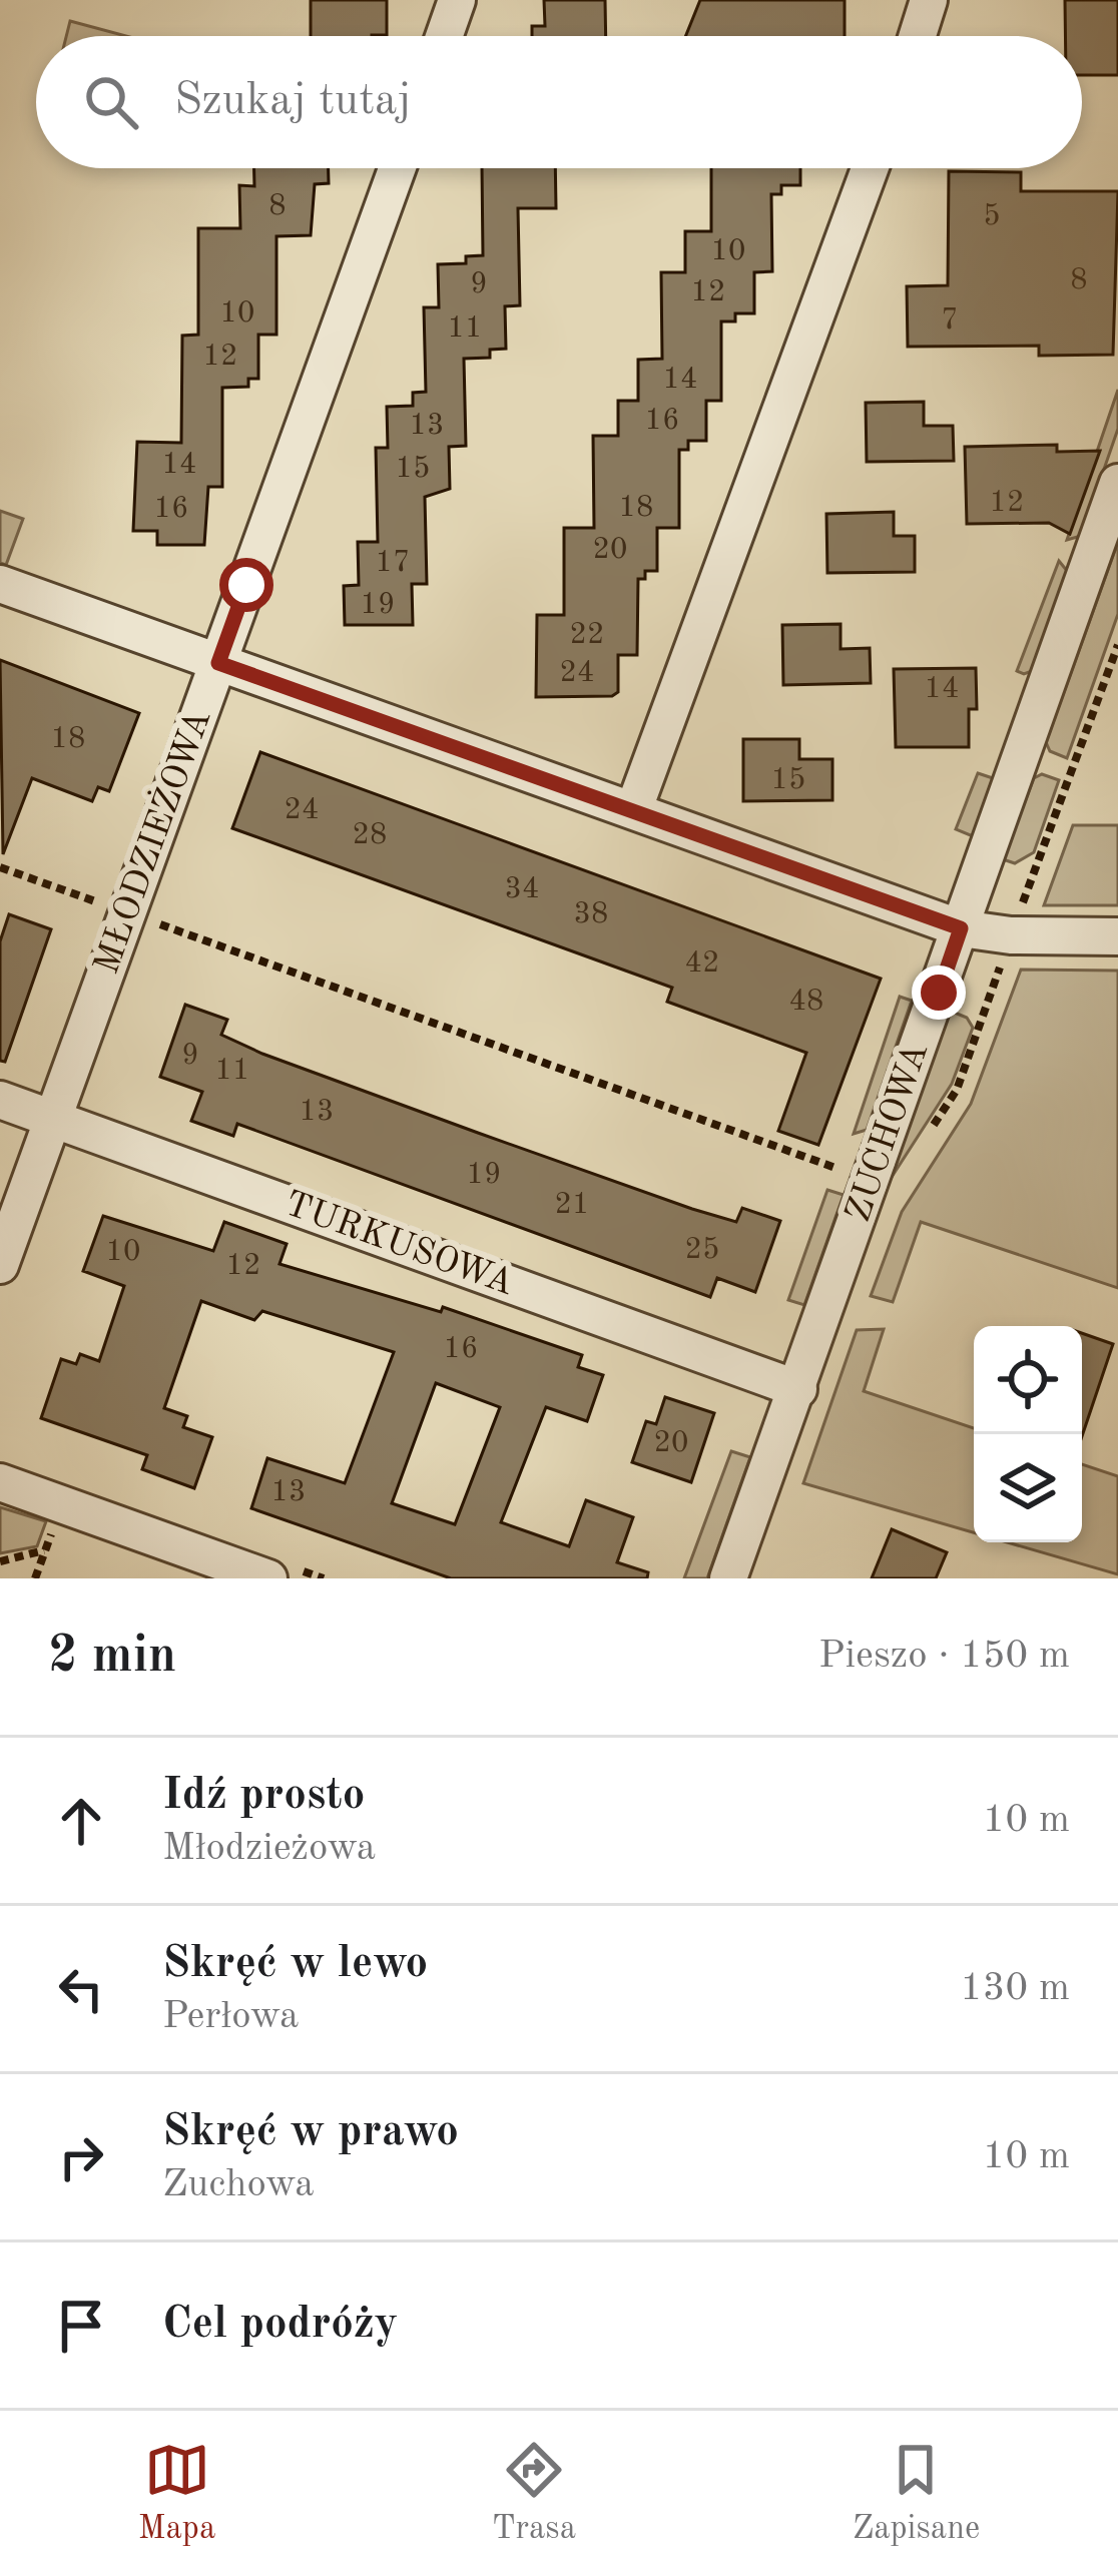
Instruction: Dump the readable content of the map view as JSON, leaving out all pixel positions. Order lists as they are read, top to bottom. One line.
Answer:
{"streets":{"street":["MŁODZIEŻOWA","ZUCHOWA","TURKUSOWA"]},"crossings":[["MŁODZIEŻOWA","TURKUSOWA"],["ZUCHOWA","TURKUSOWA"]],"house_numbers":["8","5","10","8","9","12","10","7","11","12","14","16","13","14","15","12","18","16","20","17","19","22","24","14","18","15","24","28","34","38","42","48","9","11","13","19","21","25","10","12","16","20","13"],"page":{"search":"Szukaj tutaj","heading":["2 min","Pieszo · 150 m"],"list":[["Idź prosto","Młodzieżowa","10 m"],["Skręć w lewo","Perłowa","130 m"],["Skręć w prawo","Zuchowa","10 m"],"Cel podróży"],"nav":["Mapa","Trasa","Zapisane"]}}
